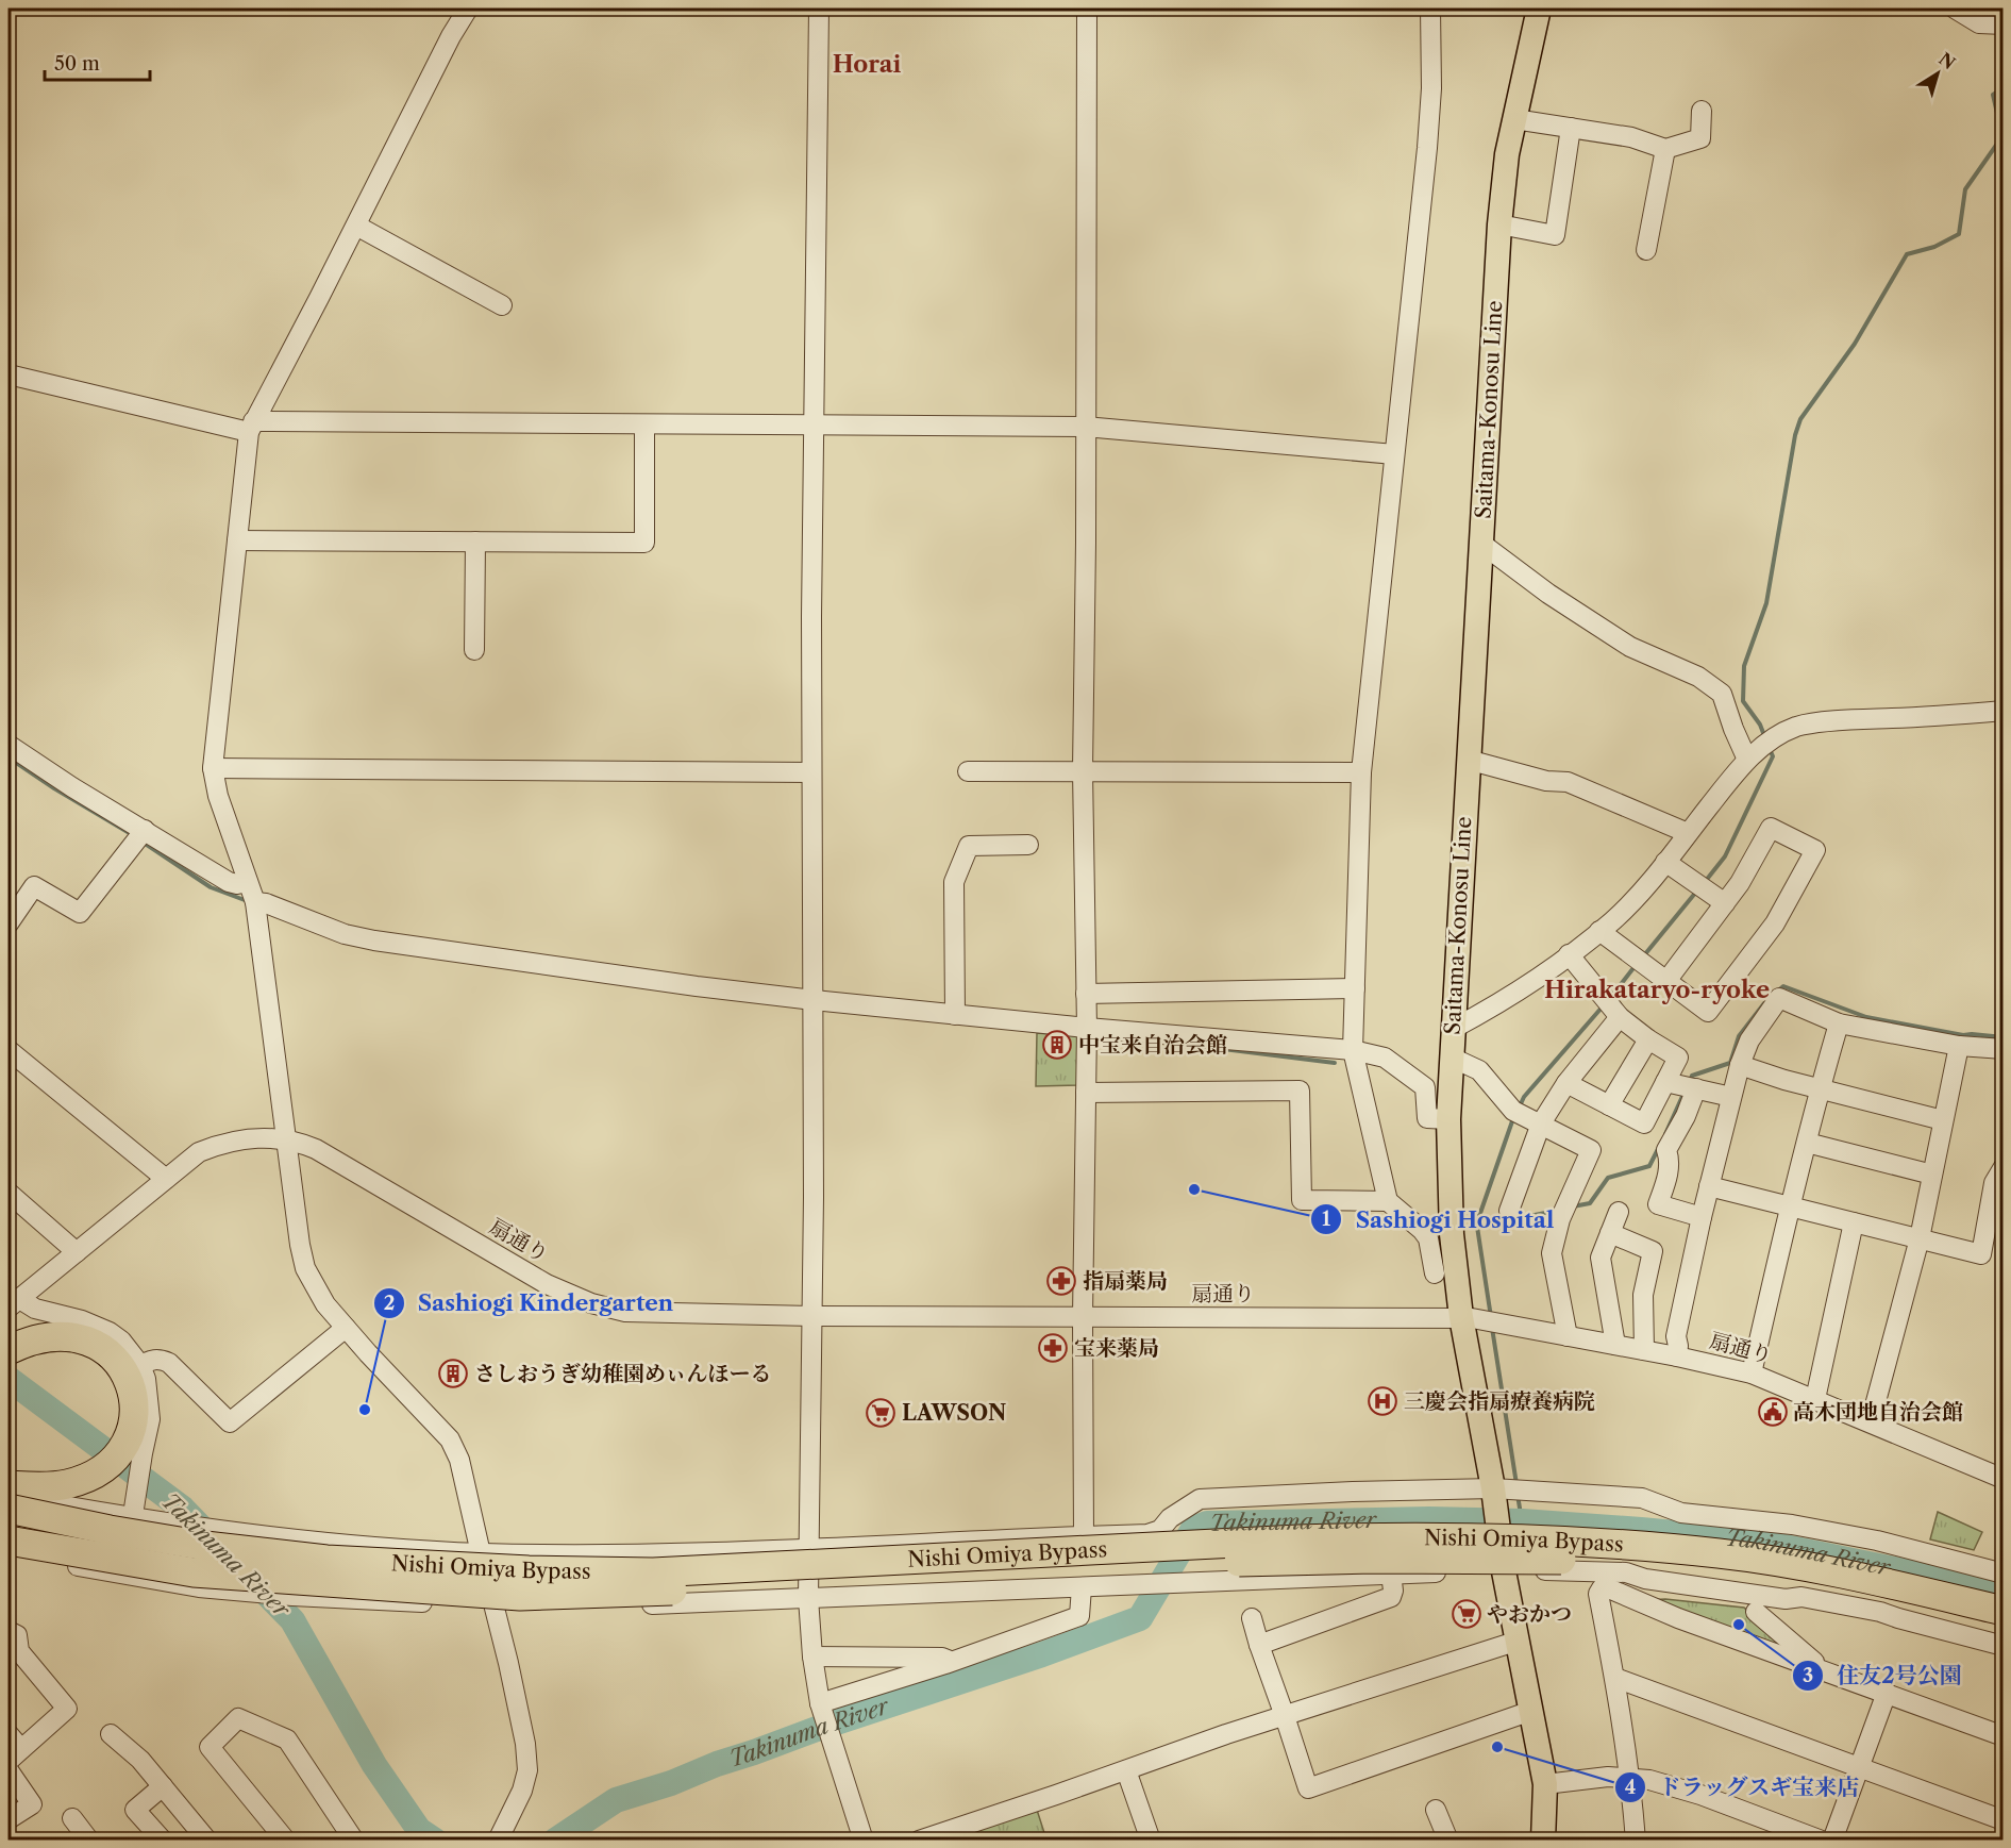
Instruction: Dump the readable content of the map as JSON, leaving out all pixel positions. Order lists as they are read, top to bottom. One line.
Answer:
{"streets":{"highway":["Nishi Omiya Bypass"],"main road":["Saitama-Konosu Line"],"street":["扇通り"]},"crossings":[["Saitama-Konosu Line","扇通り"]],"districts":["Horai","Hirakataryo-ryoke"],"water":["Takinuma River"],"places":{"building":["中宝来自治会館","さしおうぎ幼稚園めぃんほーる"],"other":["Sashiogi Hospital","Sashiogi Kindergarten","住友2号公園","ドラッグスギ宝来店"],"pharmacy":["指扇薬局","宝来薬局"],"hospital":["三慶会指扇療養病院"],"public building":["高木団地自治会館"],"supermarket":["LAWSON","やおかつ"]},"scale_bar":"50 m","north":"top right"}
